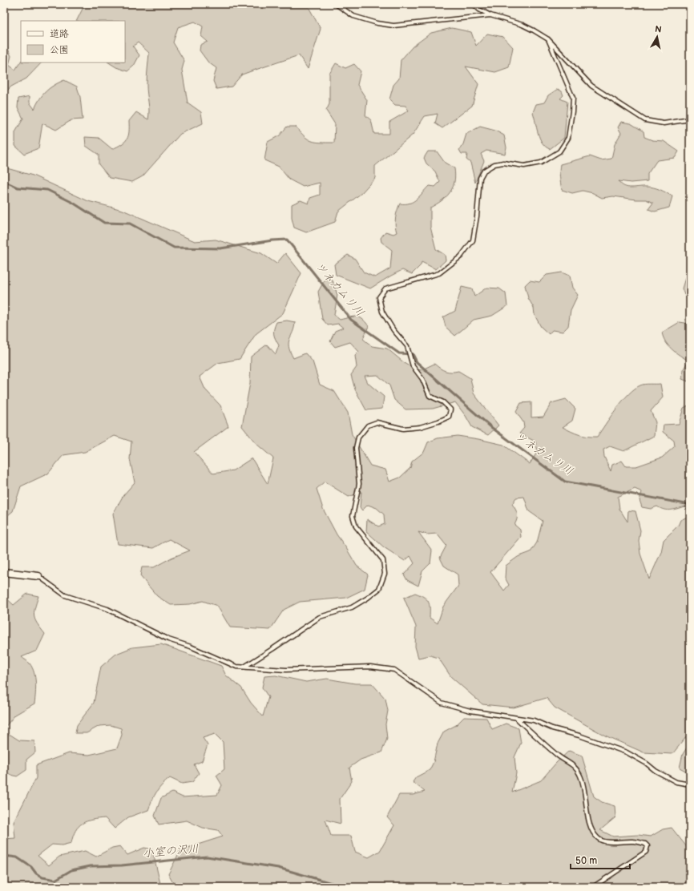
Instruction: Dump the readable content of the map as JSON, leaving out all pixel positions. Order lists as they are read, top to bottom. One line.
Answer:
{"water":["ツネカムリ川","小室の沢川"],"legend":["道路","公園"],"scale_bar":"50 m","north":"top"}
